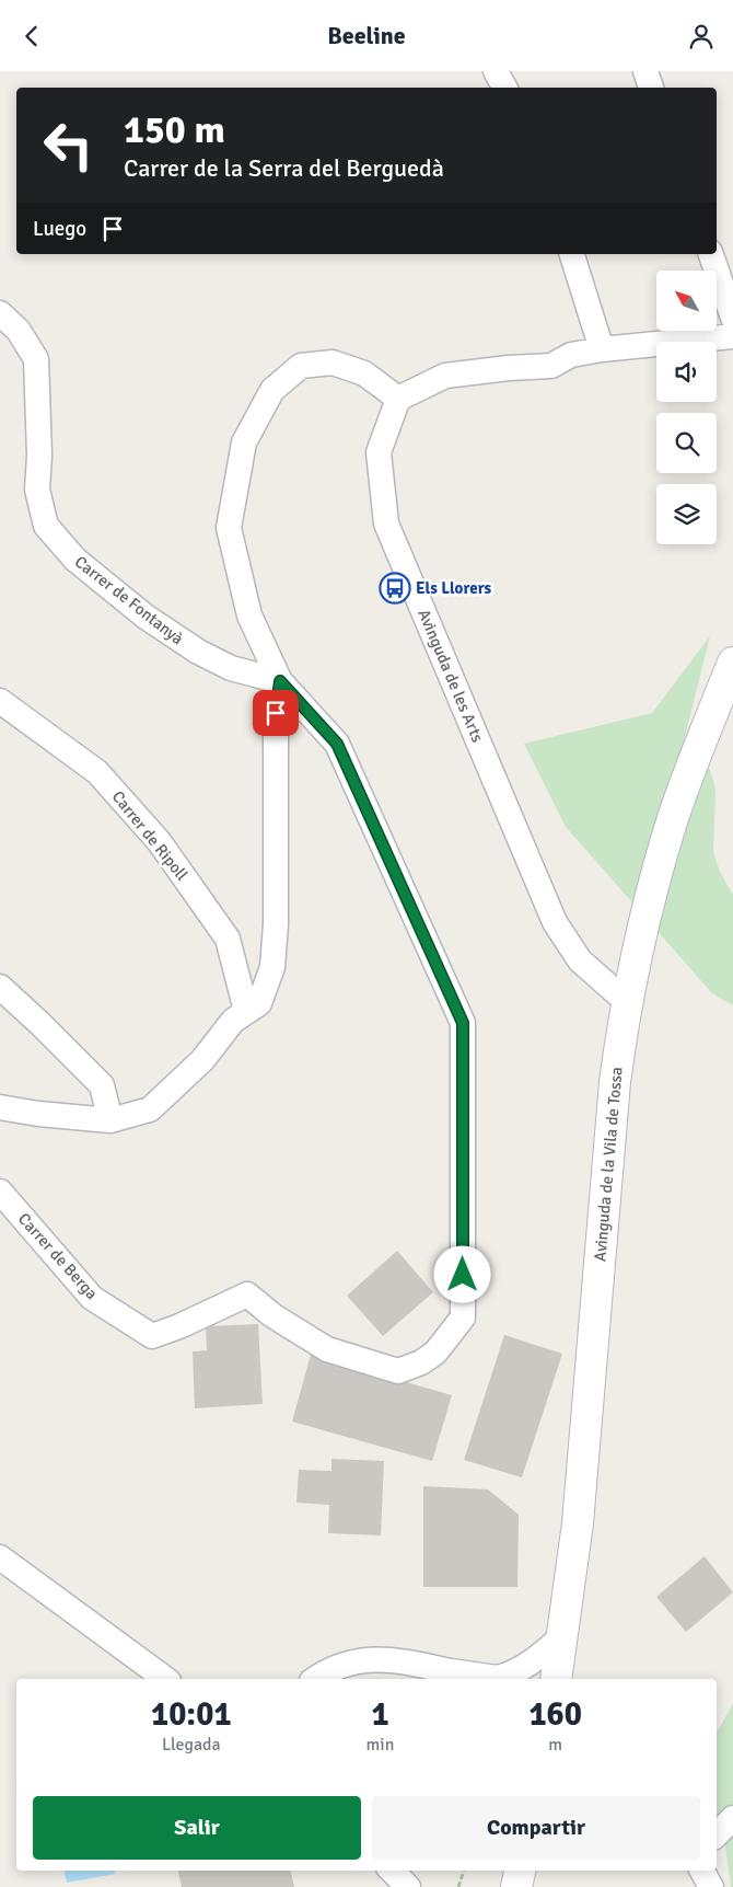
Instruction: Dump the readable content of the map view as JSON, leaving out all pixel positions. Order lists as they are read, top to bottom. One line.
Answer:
{"streets":{"main road":["Avinguda de la Vila de Tossa"],"street":["Carrer de Fontanyà","Avinguda de les Arts","Carrer de Ripoll","Carrer de Berga"]},"crossings":[["Carrer de Fontanyà","Carrer de Berga"],["Avinguda de les Arts","Avinguda de la Vila de Tossa"]],"places":{"bus stop":["Els Llorers"]},"north":"top left","page":{"header":"Beeline","turn":["150 m","Carrer de la Serra del Berguedà"],"then":"Luego","eta":["10:01","Llegada","1","min","160","m"],"buttons":["Salir","Compartir"]}}
